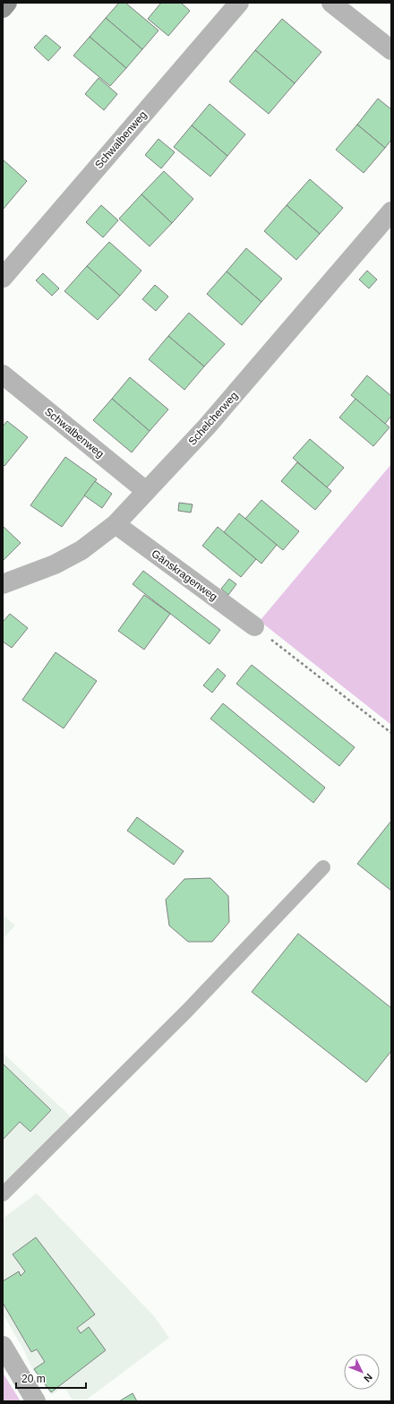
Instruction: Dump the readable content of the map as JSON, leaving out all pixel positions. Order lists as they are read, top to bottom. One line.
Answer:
{"streets":{"street":["Schwalbenweg","Schelcherweg","Gänskragenweg"]},"crossings":[["Schwalbenweg","Schelcherweg"],["Schelcherweg","Gänskragenweg"]],"scale_bar":"20 m","north":"bottom right"}
